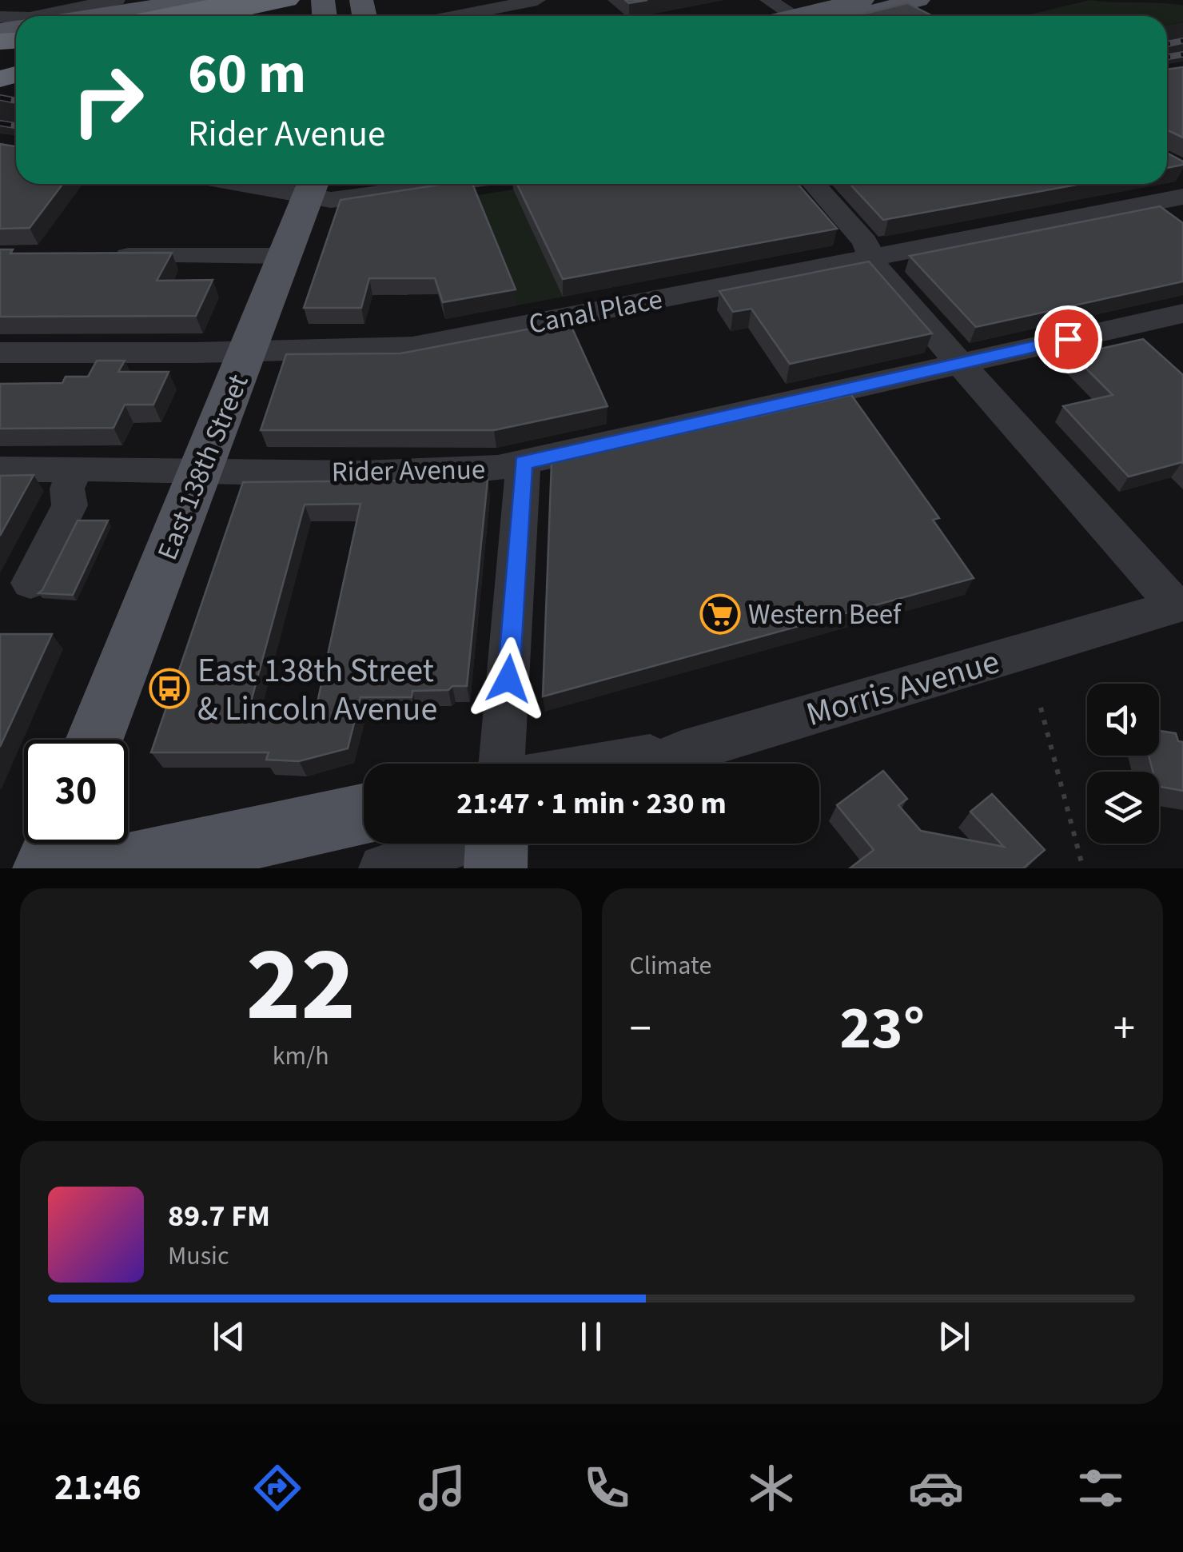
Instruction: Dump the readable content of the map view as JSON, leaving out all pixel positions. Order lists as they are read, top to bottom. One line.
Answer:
{"streets":{"main road":["East 138th Street"],"street":["Canal Place","Rider Avenue","Morris Avenue"]},"crossings":[["Canal Place","East 138th Street"],["East 138th Street","Rider Avenue"]],"places":{"supermarket":["Western Beef"],"bus stop":["East 138th Street & Lincoln Avenue"]},"page":{"turn":["60 m","Rider Avenue"],"limit":"30","trip":"21:47 · 1 min · 230 m","tile":[["22","km/h"],"Climate"],"heat":["−","23°","+"],"song":["89.7 FM","Music"],"tabs":"21:46"}}
